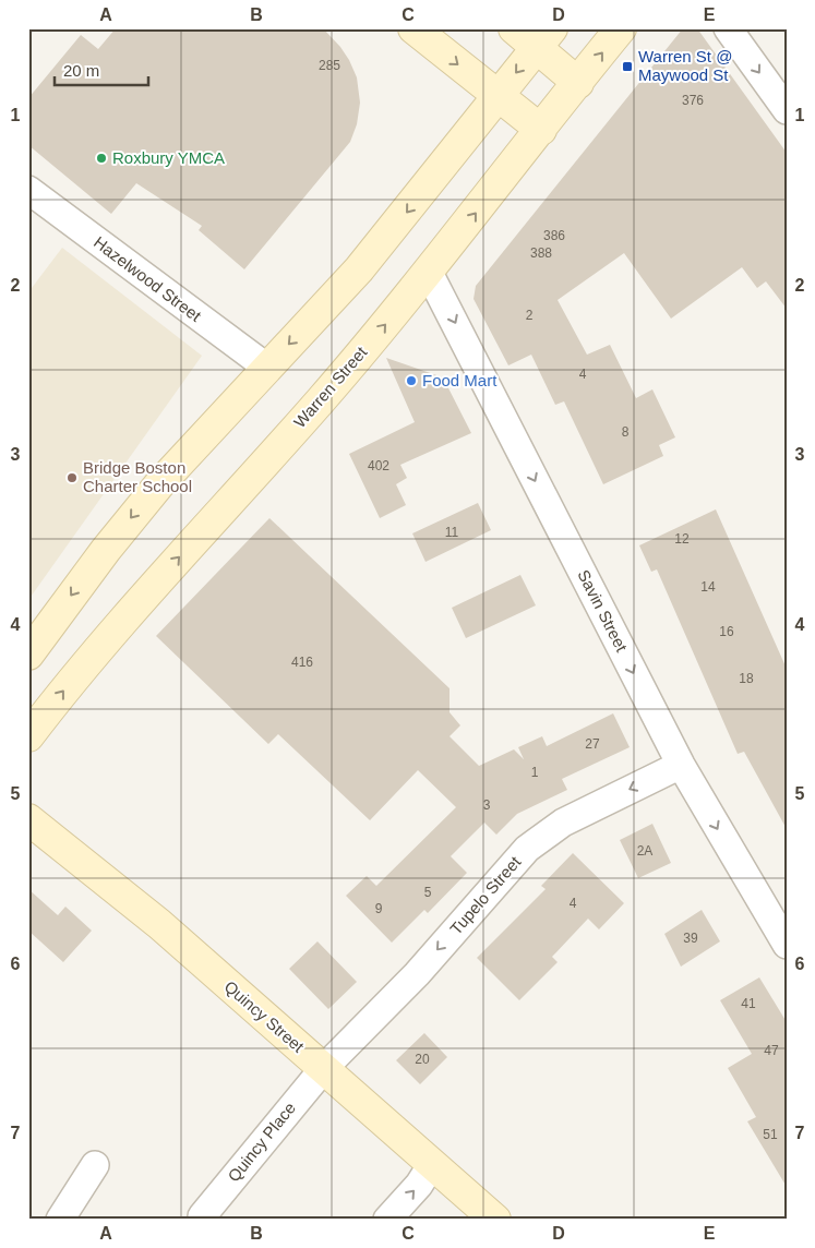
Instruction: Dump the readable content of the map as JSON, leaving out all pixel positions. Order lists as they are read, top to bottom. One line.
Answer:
{"streets":{"main road":["Warren Street","Quincy Street"],"street":["Hazelwood Street","Savin Street","Tupelo Street","Quincy Place"]},"crossings":[["Warren Street","Savin Street"],["Savin Street","Tupelo Street"],["Tupelo Street","Quincy Street"],["Tupelo Street","Quincy Place"],["Quincy Street","Quincy Place"]],"one_way":["Savin Street","Tupelo Street"],"places":{"transit":["Warren St @ Maywood St"],"other":["Roxbury YMCA","Food Mart","Bridge Boston Charter School"]},"house_numbers":["285","376","386","388","2","4","8","402","11","12","14","16","416","18","27","1","3","2A","5","4","9","39","41","47","20","51"],"scale_bar":"20 m","grid":{"columns":["A","B","C","D","E"],"rows":["1","2","3","4","5","6","7"]}}
